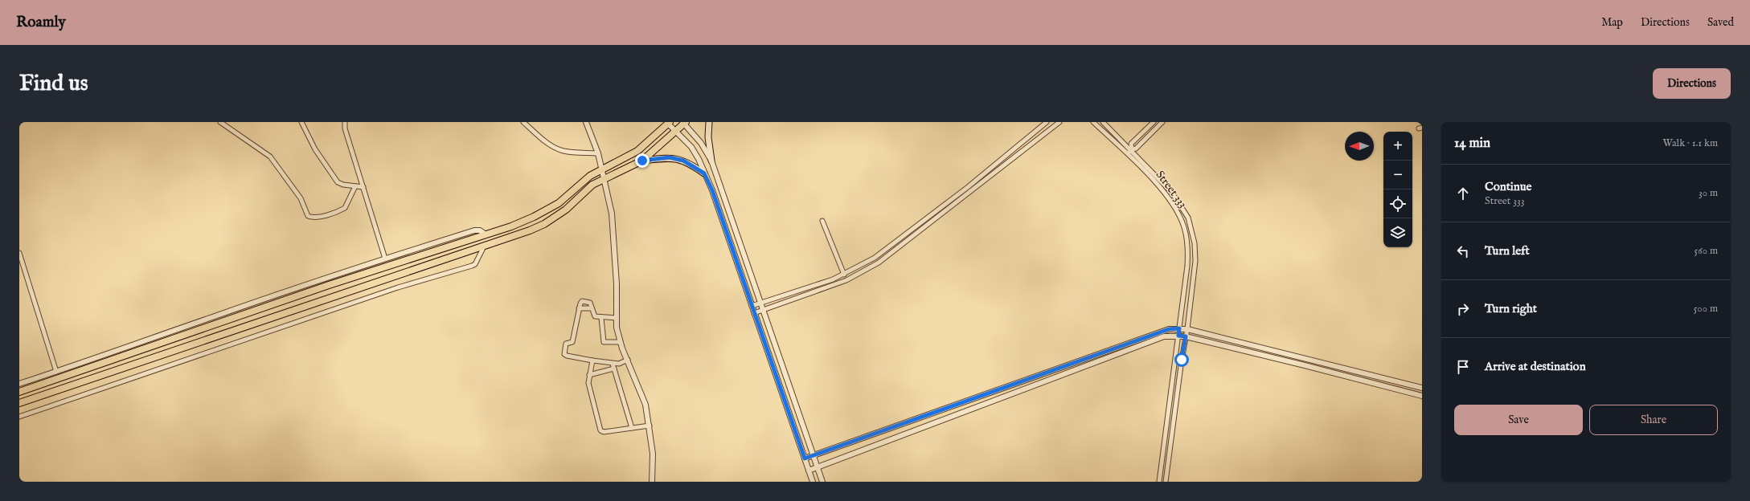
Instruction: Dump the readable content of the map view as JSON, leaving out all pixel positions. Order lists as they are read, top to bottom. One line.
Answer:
{"streets":{"street":["Street 333"]},"north":"left","page":{"header":"Roamly","nav":["Map","Directions","Saved"],"buttons":["Directions",["Save","Share"]],"title":"Find us","heading":["14 min","Walk · 1.1 km"],"map_buttons":["+","−"],"list":[["Continue","Street 333","30 m"],["Turn left","560 m"],["Turn right","500 m"],"Arrive at destination"]}}
